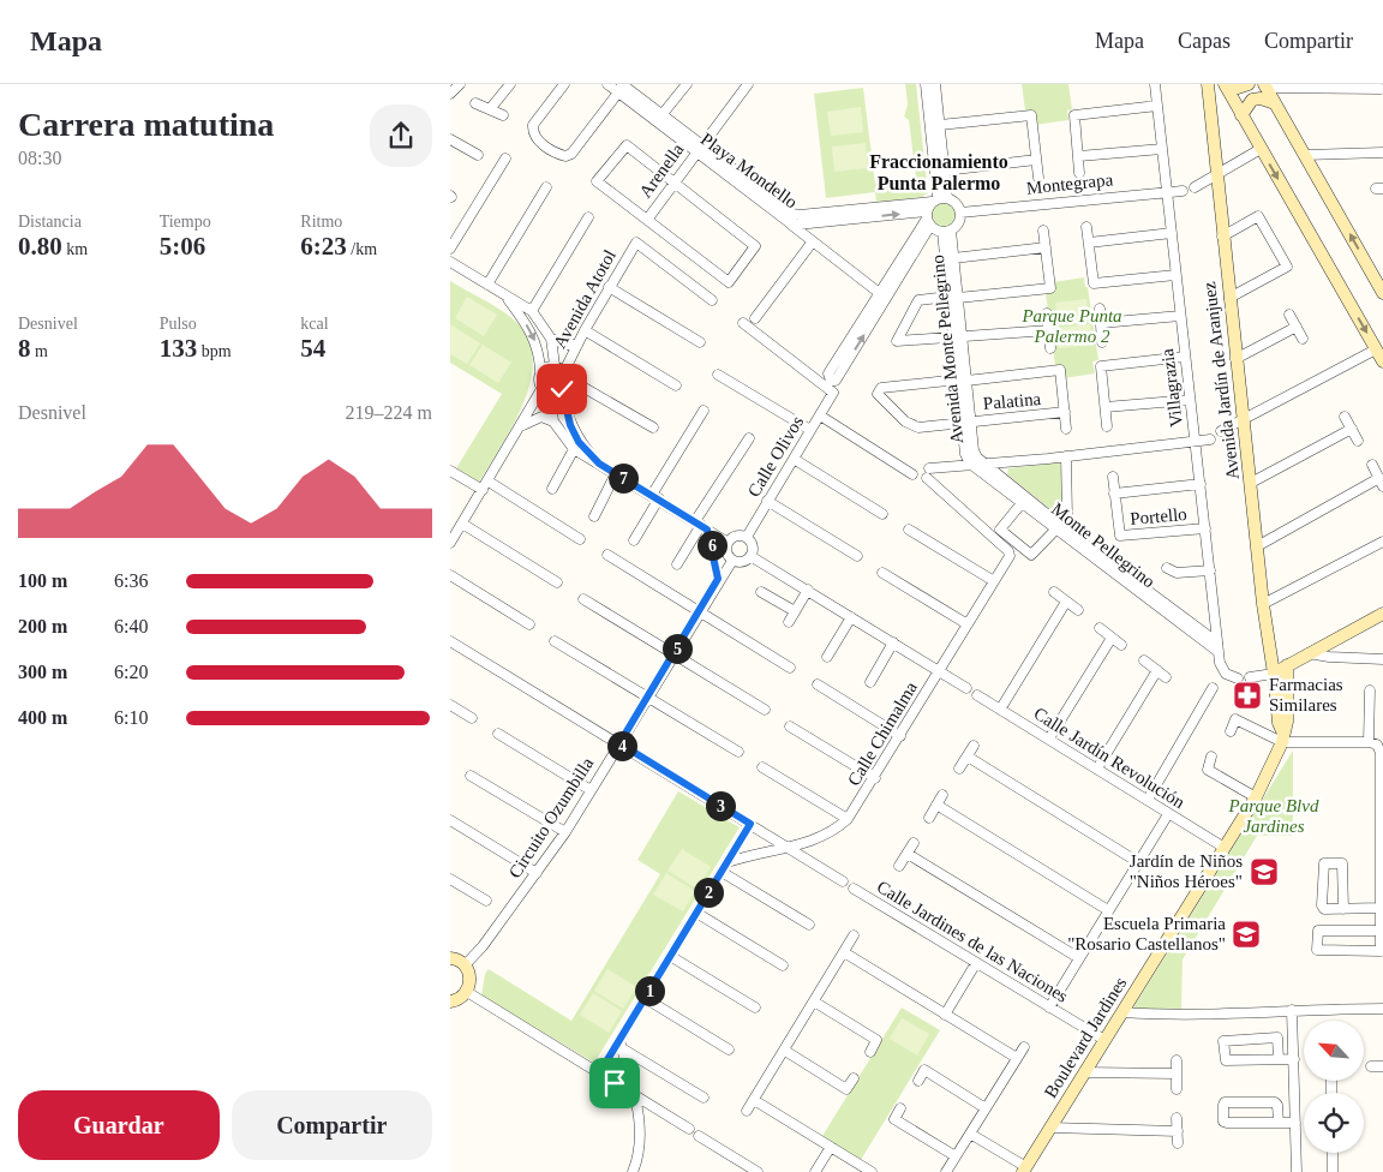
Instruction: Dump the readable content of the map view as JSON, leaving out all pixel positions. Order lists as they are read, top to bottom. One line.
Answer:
{"streets":{"street":["Arenella","Playa Mondello","Montegrapa","Avenida Atotol","Avenida Monte Pellegrino","Avenida Jardín de Aranjuez","Villagrazia","Palatina","Calle Olivos","Portello","Monte Pellegrino","Calle Chimalma","Calle Jardín Revolución","Circuito Ozumbilla","Calle Jardines de las Naciones","Boulevard Jardines"]},"crossings":[["Arenella","Playa Mondello"],["Playa Mondello","Montegrapa"],["Playa Mondello","Avenida Monte Pellegrino"],["Montegrapa","Avenida Monte Pellegrino"],["Montegrapa","Villagrazia"],["Avenida Monte Pellegrino","Palatina"],["Avenida Monte Pellegrino","Monte Pellegrino"],["Avenida Monte Pellegrino","Calle Chimalma"],["Avenida Jardín de Aranjuez","Boulevard Jardines"],["Villagrazia","Portello"],["Villagrazia","Monte Pellegrino"],["Calle Olivos","Circuito Ozumbilla"],["Monte Pellegrino","Calle Chimalma"],["Calle Jardín Revolución","Boulevard Jardines"],["Calle Jardines de las Naciones","Boulevard Jardines"]],"districts":["Fraccionamiento Punta Palermo"],"parks":["Parque Punta Palermo 2","Parque Blvd Jardines"],"places":{"pharmacy":["Farmacias Similares"],"school or university":["Jardín de Niños \"Niños Héroes\"","Escuela Primaria \"Rosario Castellanos\""]},"north":"top left","page":{"header":"Mapa","nav":["Mapa","Capas","Compartir"],"heading":["Carrera matutina","08:30"],"stats":[["Distancia","0.80 km"],["Tiempo","5:06"],["Ritmo","6:23 /km"],["Desnivel","8 m"],["Pulso","133 bpm"],["kcal","54"]],"chart":["Desnivel","219–224 m"],"pins":["7","6","5","4","3","2","1"],"list":[{"name":"100 m","note":"6:36"},{"name":"200 m","note":"6:40"},{"name":"300 m","note":"6:20"},{"name":"400 m","note":"6:10"}],"buttons":["Guardar","Compartir"]}}
